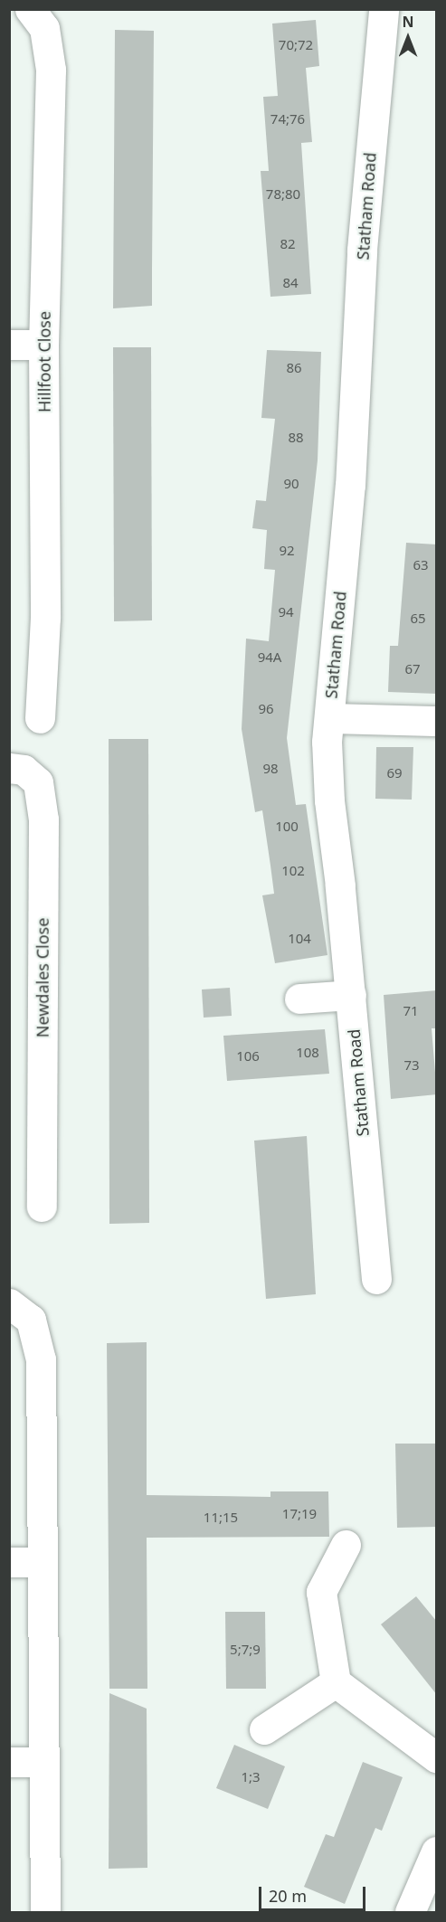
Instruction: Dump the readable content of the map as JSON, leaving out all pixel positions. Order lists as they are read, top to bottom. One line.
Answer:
{"streets":{"street":["Statham Road","Hillfoot Close","Newdales Close"]},"house_numbers":["70;72","74;76","78;80","82","84","86","88","90","92","63","94","65","94A","67","96","98","69","100","102","104","71","108","106","73","17;19","11;15","5;7;9","1;3"],"scale_bar":"20 m","north":"top"}
